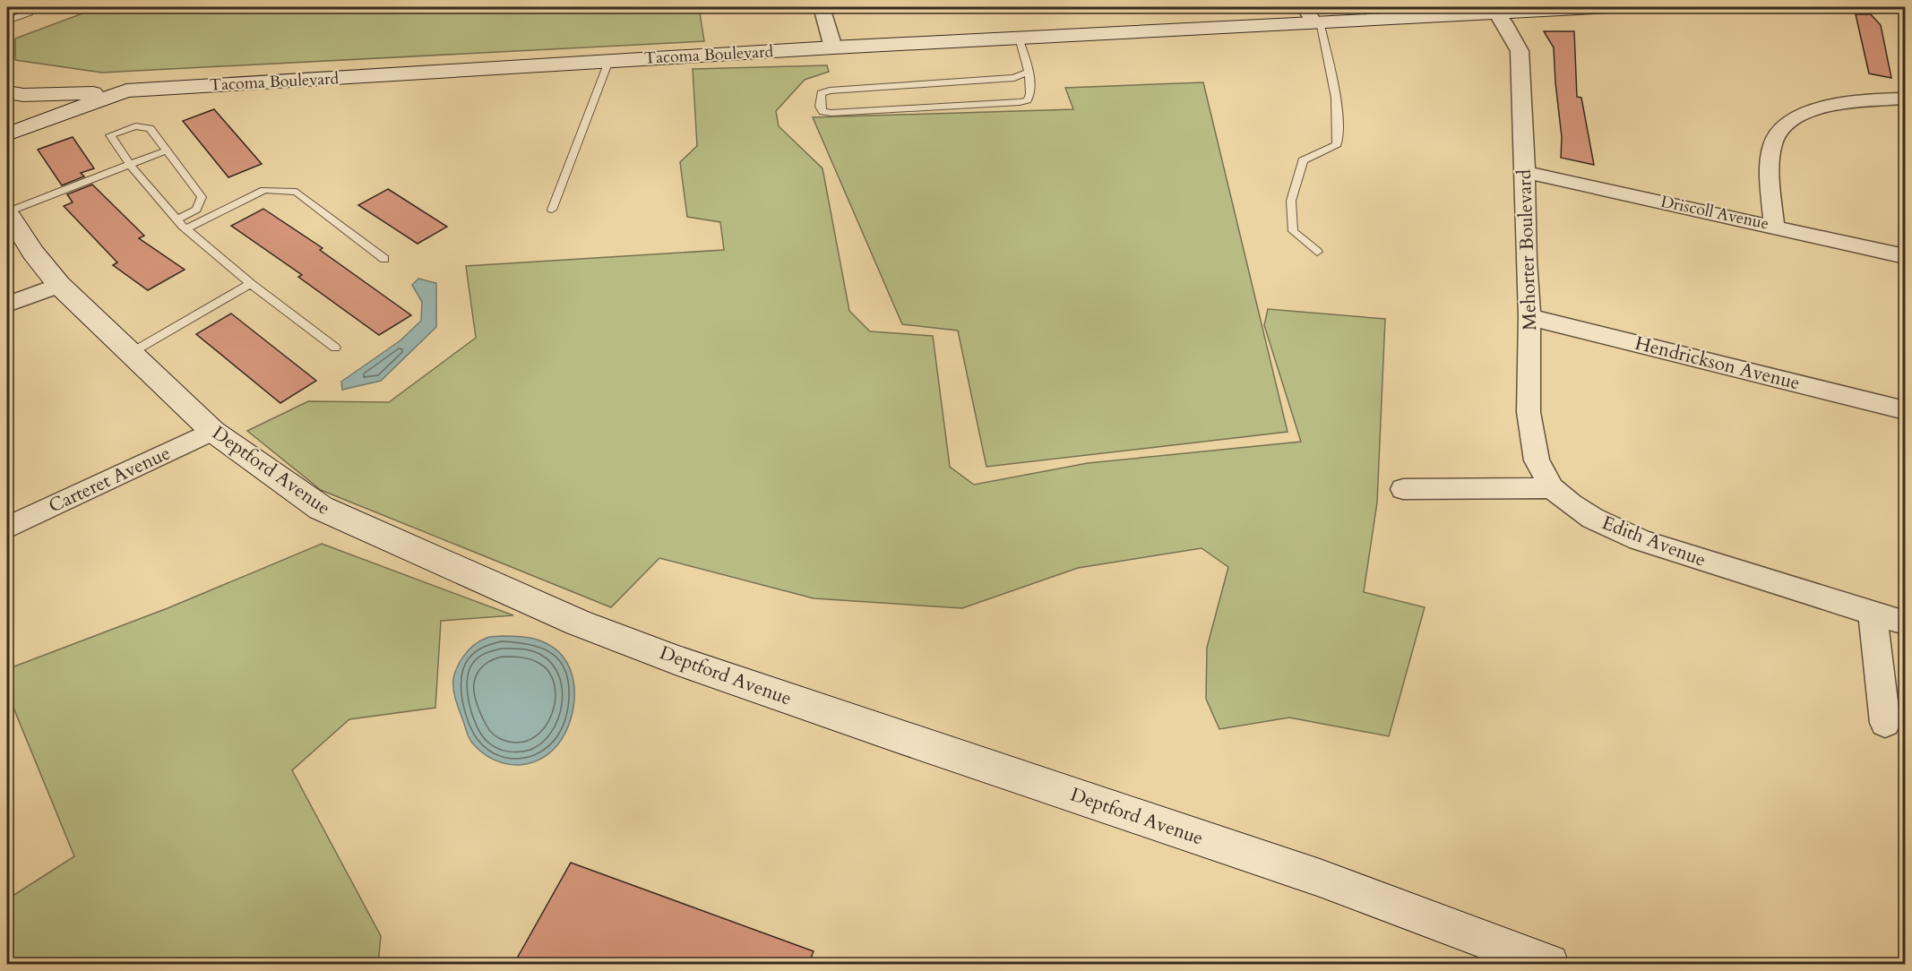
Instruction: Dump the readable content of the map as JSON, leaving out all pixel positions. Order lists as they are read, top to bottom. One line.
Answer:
{"streets":{"street":["Tacoma Boulevard","Driscoll Avenue","Mehorter Boulevard","Hendrickson Avenue","Deptford Avenue","Carteret Avenue","Edith Avenue"]},"crossings":[["Tacoma Boulevard","Mehorter Boulevard"],["Driscoll Avenue","Mehorter Boulevard"],["Mehorter Boulevard","Hendrickson Avenue"],["Mehorter Boulevard","Edith Avenue"],["Deptford Avenue","Carteret Avenue"]]}
